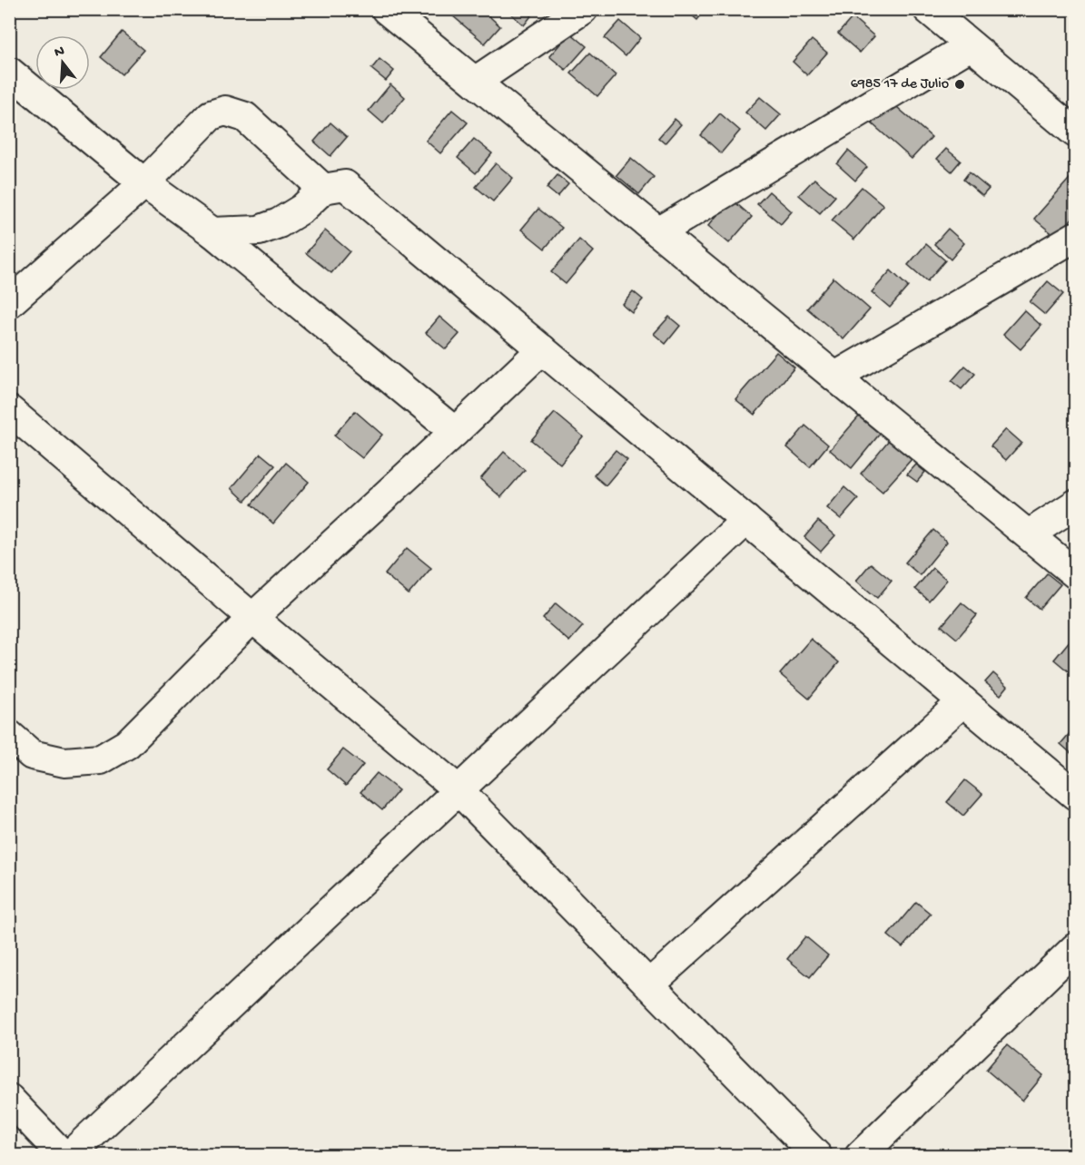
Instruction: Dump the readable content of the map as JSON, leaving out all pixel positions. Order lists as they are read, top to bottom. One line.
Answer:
{"places":["6985 17 de Julio"],"north":"top"}
